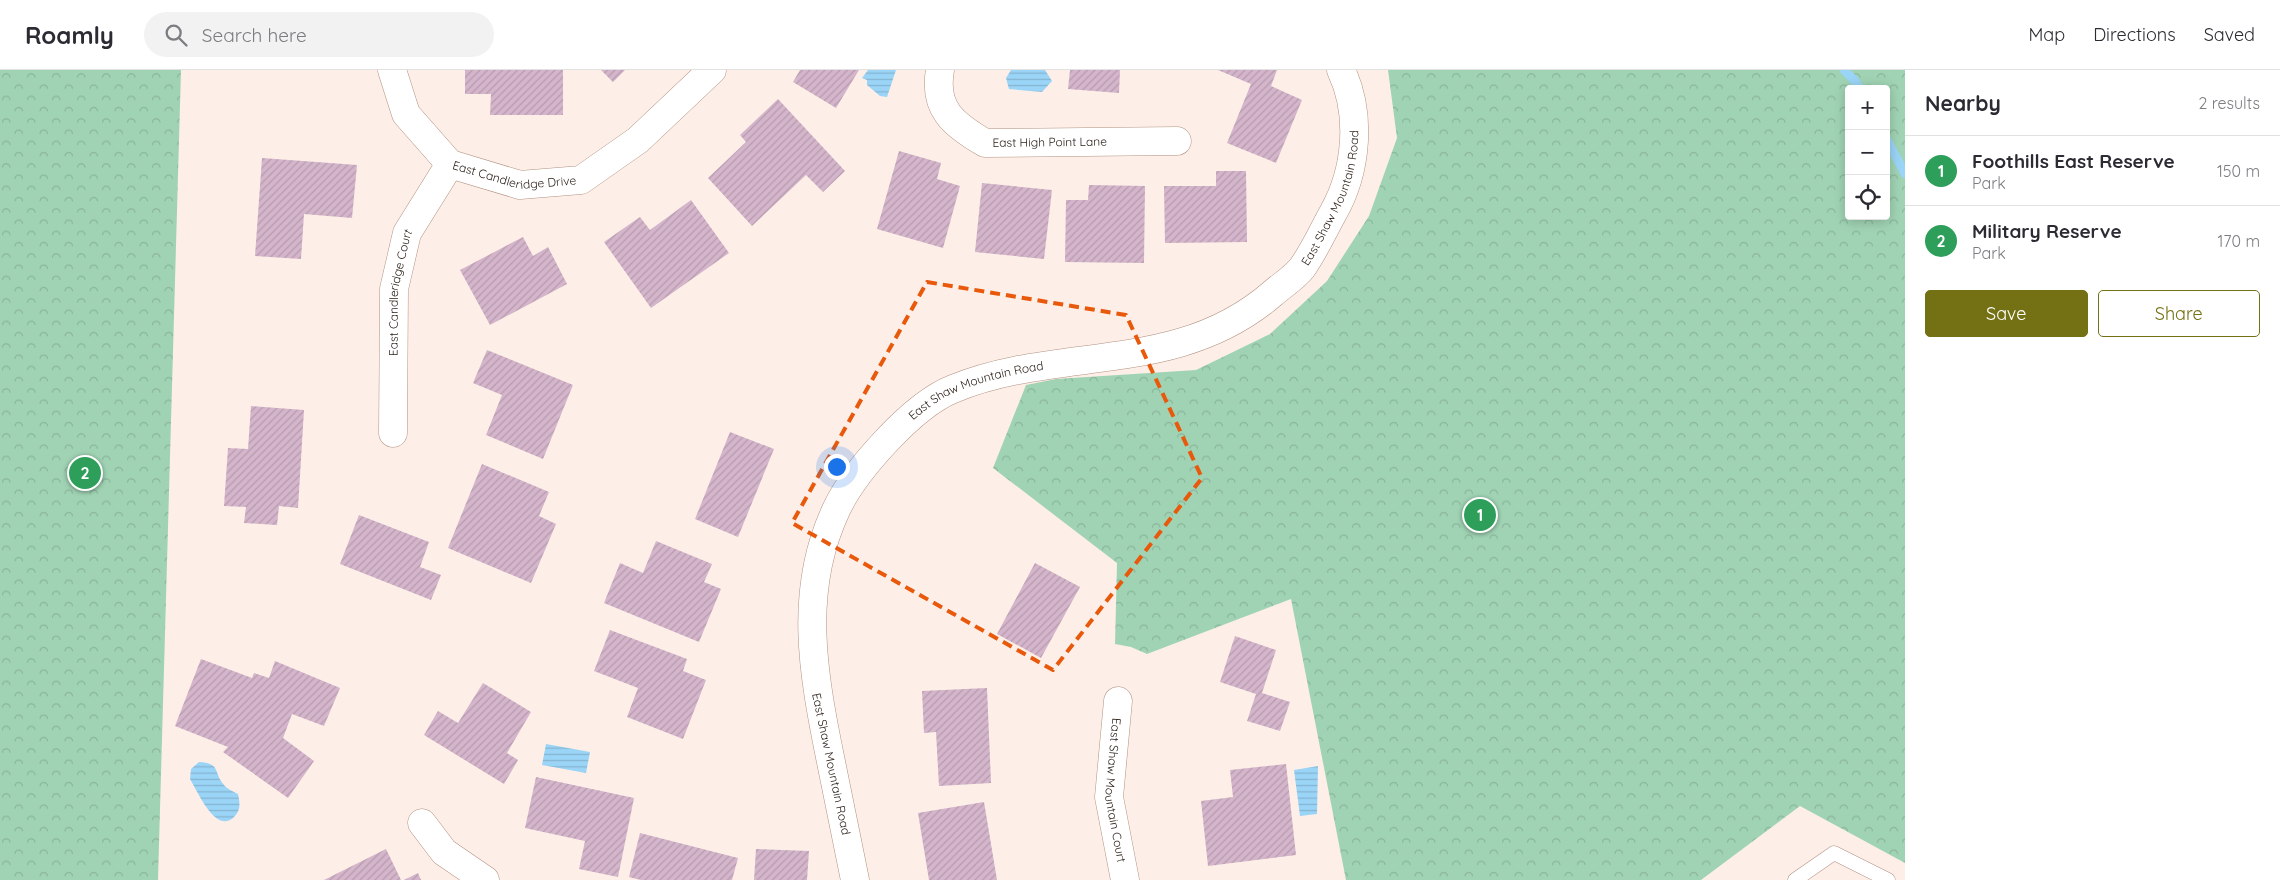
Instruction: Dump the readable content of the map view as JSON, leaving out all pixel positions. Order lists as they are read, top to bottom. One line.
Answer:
{"streets":{"street":["East High Point Lane","East Candleridge Drive","East Shaw Mountain Road","East Candleridge Court","East Shaw Mountain Court"]},"crossings":[["East Candleridge Drive","East Candleridge Court"]],"page":{"header":"Roamly","search":"Search here","nav":["Map","Directions","Saved"],"heading":["Nearby","2 results"],"map_buttons":["+","−"],"list":[{"mark":"1","name":"Foothills East Reserve","note":"Park","value":"150 m"},{"mark":"2","name":"Military Reserve","note":"Park","value":"170 m"}],"buttons":["Save","Share"],"pins":["2","1"]}}
